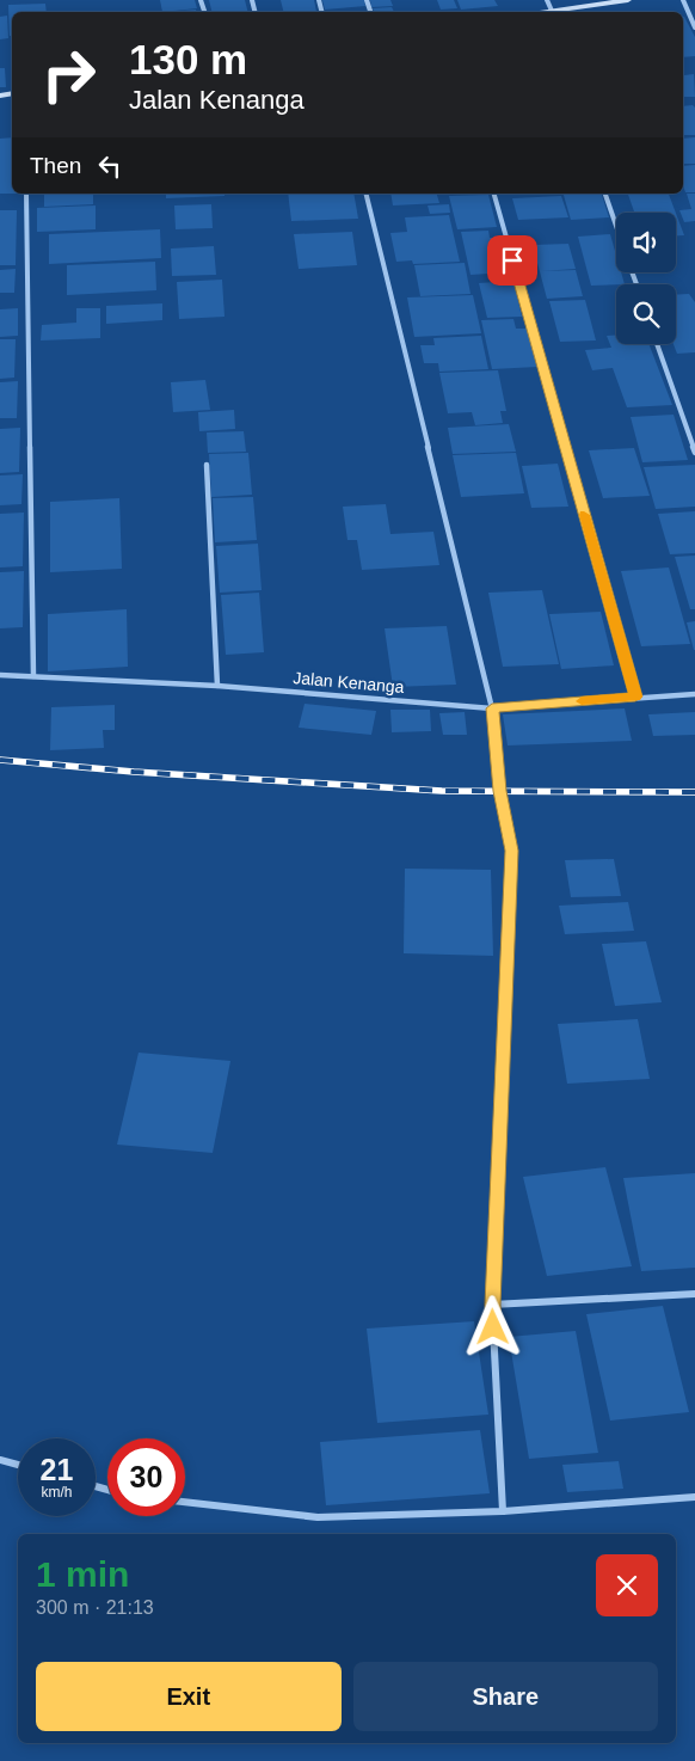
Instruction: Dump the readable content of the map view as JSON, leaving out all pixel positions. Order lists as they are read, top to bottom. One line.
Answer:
{"streets":{"street":["Jalan Kenanga"]},"page":{"turn":["130 m","Jalan Kenanga"],"then":"Then","speed":"21 km/h","limit":"30","heading":["1 min","300 m · 21:13"],"buttons":["Exit","Share"]}}
